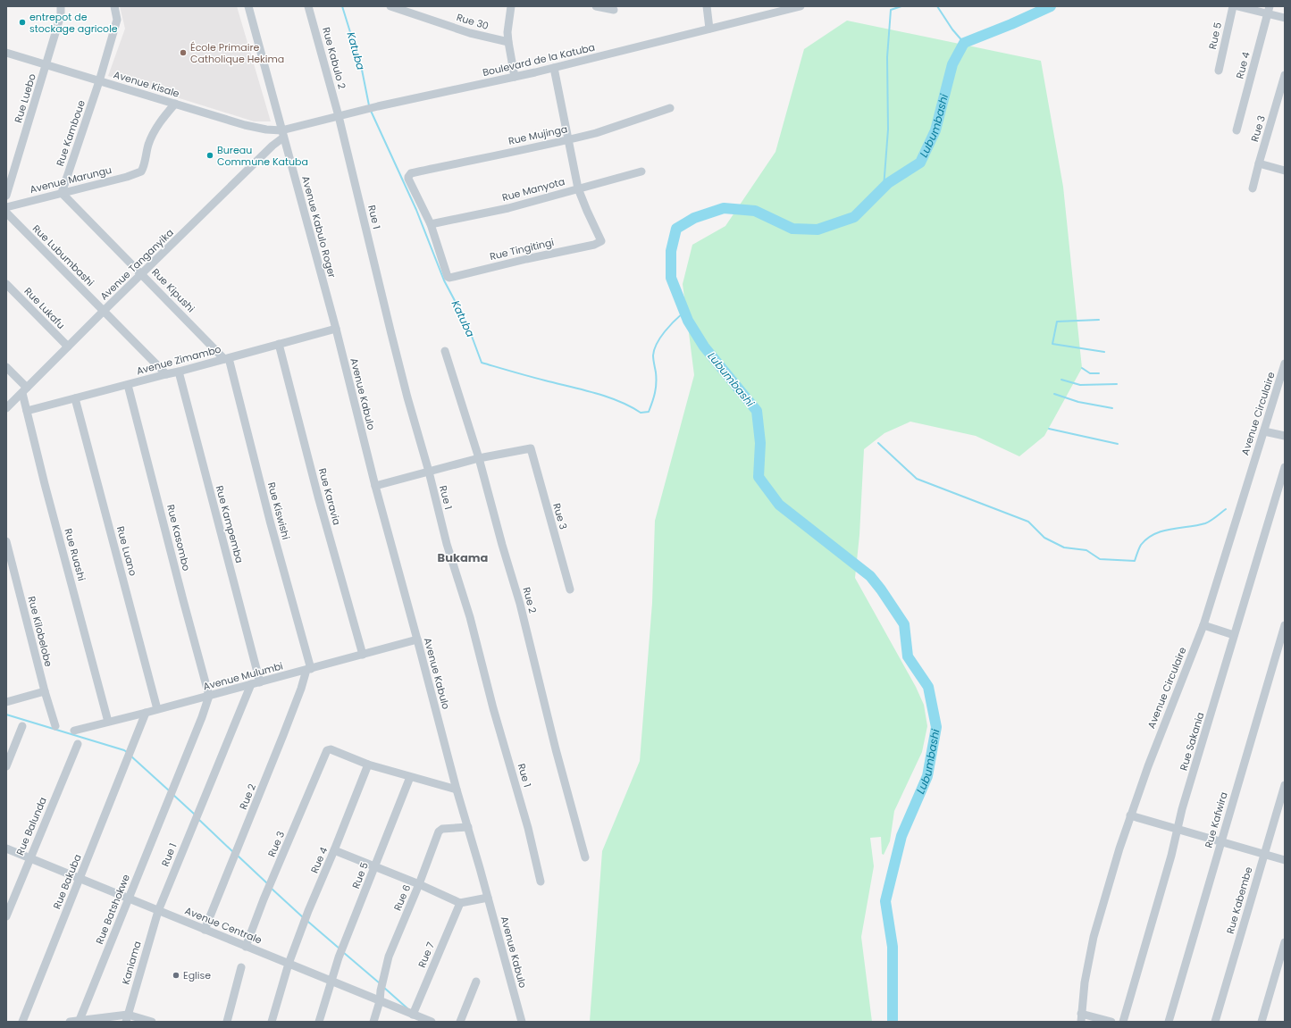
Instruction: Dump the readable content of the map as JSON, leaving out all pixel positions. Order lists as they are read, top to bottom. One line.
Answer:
{"streets":{"street":["Rue 30","Rue 5","Rue Kabulo 2","Boulevard de la Katuba","Rue 4","Avenue Kisale","Rue Luebo","Rue 3","Rue Kamboue","Rue Mujinga","Avenue Marungu","Rue Manyota","Rue 1","Avenue Kabulo Roger","Rue Tingitingi","Rue Lubumbashi","Avenue Tanganyika","Rue Kipushi","Rue Lukafu","Avenue Zimambo","Avenue Kabulo","Avenue Circulaire","Rue Karavia","Rue Kiswishi","Rue Kampemba","Rue Kasombo","Rue Luano","Rue Ruashi","Rue 2","Rue Kilobelobe","Avenue Mulumbi","Rue Sakania","Rue Kafwira","Rue Balunda","Rue Bakuba","Rue 6","Rue Kabembe","Rue Batshokwe","Avenue Centrale","Rue 7","Kaniama"]},"crossings":[["Rue 5","Avenue Centrale"],["Rue Kabulo 2","Boulevard de la Katuba"],["Rue Kabulo 2","Rue 1"],["Boulevard de la Katuba","Avenue Kisale"],["Boulevard de la Katuba","Rue 1"],["Boulevard de la Katuba","Avenue Kabulo Roger"],["Boulevard de la Katuba","Avenue Tanganyika"],["Rue 4","Rue 3"],["Rue 4","Avenue Centrale"],["Avenue Kisale","Rue Luebo"],["Avenue Kisale","Rue Kamboue"],["Avenue Kisale","Avenue Marungu"],["Avenue Kisale","Avenue Kabulo Roger"],["Avenue Kisale","Avenue Tanganyika"],["Rue 3","Rue 2"],["Rue 3","Avenue Centrale"],["Rue Kamboue","Avenue Marungu"],["Rue Kamboue","Rue Kipushi"],["Rue Mujinga","Rue Manyota"],["Rue Mujinga","Rue Tingitingi"],["Avenue Marungu","Rue Kipushi"],["Rue Manyota","Rue Tingitingi"],["Rue 1","Avenue Mulumbi"],["Rue 1","Avenue Centrale"],["Rue 1","Kaniama"],["Avenue Kabulo Roger","Avenue Tanganyika"],["Avenue Kabulo Roger","Avenue Zimambo"],["Avenue Kabulo Roger","Avenue Kabulo"],["Rue Lubumbashi","Avenue Tanganyika"],["Rue Lubumbashi","Avenue Zimambo"],["Avenue Tanganyika","Rue Kipushi"],["Avenue Tanganyika","Rue Lukafu"],["Avenue Tanganyika","Rue Ruashi"],["Rue Kipushi","Avenue Zimambo"],["Rue Kipushi","Rue Kiswishi"],["Avenue Zimambo","Avenue Kabulo"],["Avenue Zimambo","Rue Karavia"],["Avenue Zimambo","Rue Kiswishi"],["Avenue Zimambo","Rue Kampemba"],["Avenue Zimambo","Rue Kasombo"],["Avenue Zimambo","Rue Luano"],["Avenue Zimambo","Rue Ruashi"],["Avenue Kabulo","Avenue Mulumbi"],["Avenue Kabulo","Rue 6"],["Rue Karavia","Avenue Mulumbi"],["Rue Kiswishi","Rue 2"],["Rue Kiswishi","Avenue Mulumbi"],["Rue Kampemba","Avenue Mulumbi"],["Rue Kasombo","Avenue Mulumbi"],["Rue Kasombo","Rue Batshokwe"],["Rue Luano","Avenue Mulumbi"],["Rue Ruashi","Avenue Mulumbi"],["Rue 2","Avenue Mulumbi"],["Rue 2","Avenue Centrale"],["Avenue Mulumbi","Rue Bakuba"],["Avenue Mulumbi","Rue Batshokwe"],["Rue Balunda","Avenue Centrale"],["Rue Bakuba","Avenue Centrale"],["Rue 6","Avenue Centrale"],["Rue Batshokwe","Avenue Centrale"],["Avenue Centrale","Rue 7"],["Avenue Centrale","Kaniama"]],"districts":["Bukama"],"water":["Katuba","Lubumbashi"],"places":["entrepot de stockage agricole","École Primaire Catholique Hekima","Bureau Commune Katuba","Eglise"]}
